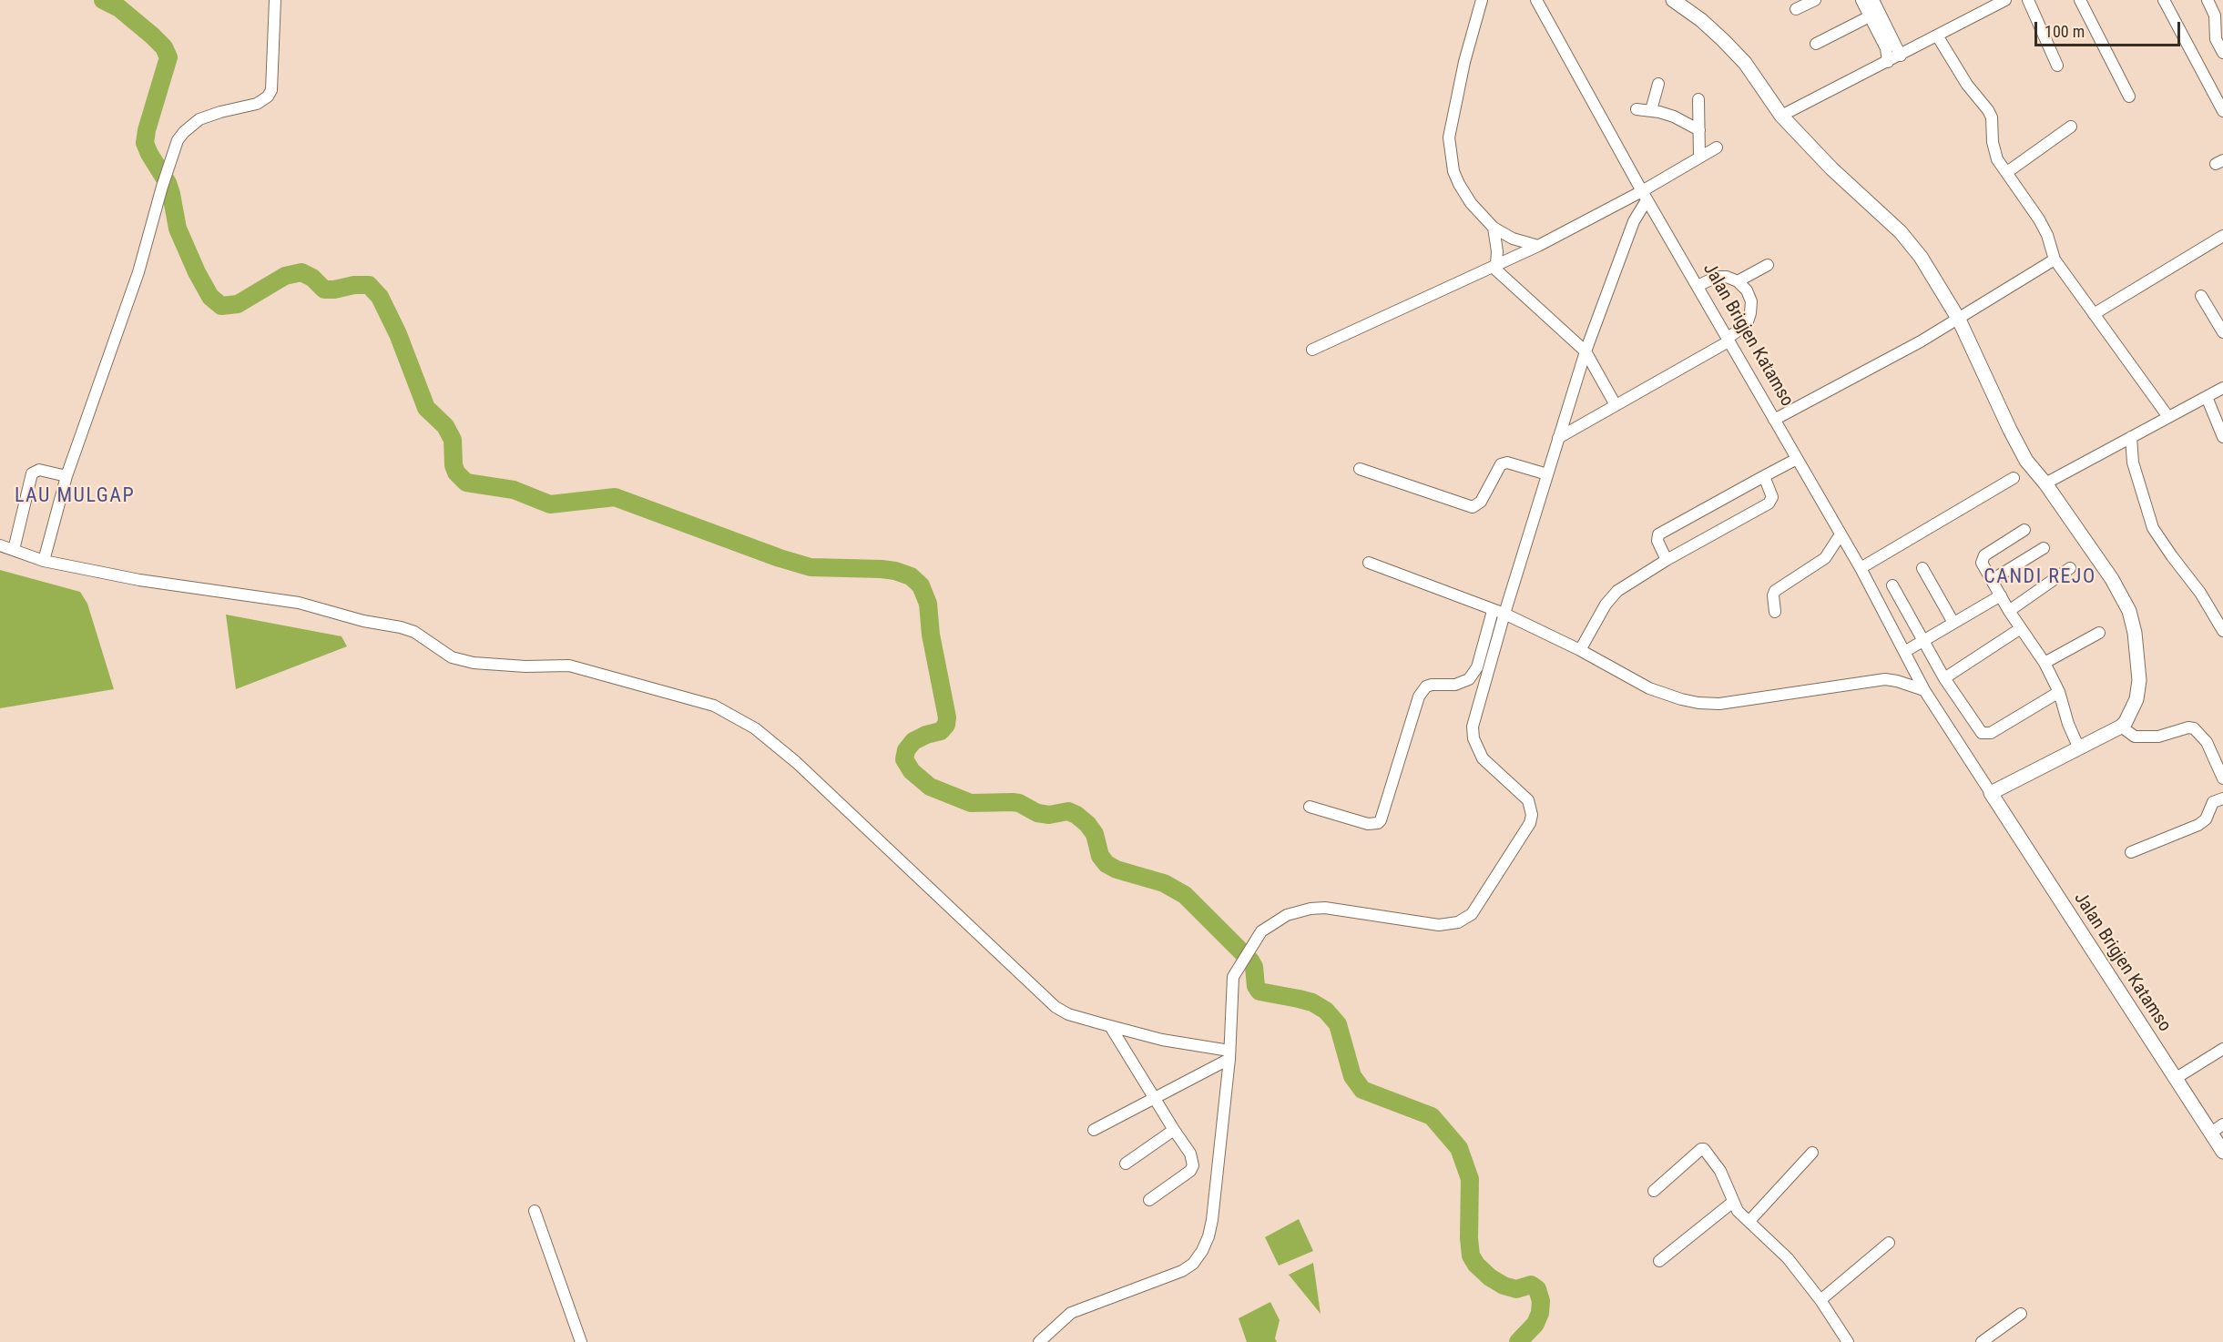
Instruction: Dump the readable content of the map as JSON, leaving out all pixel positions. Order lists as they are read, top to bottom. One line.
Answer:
{"streets":{"main road":["Jalan Brigjen Katamso"]},"districts":["LAU MULGAP","CANDI REJO"],"scale_bar":"100 m"}
